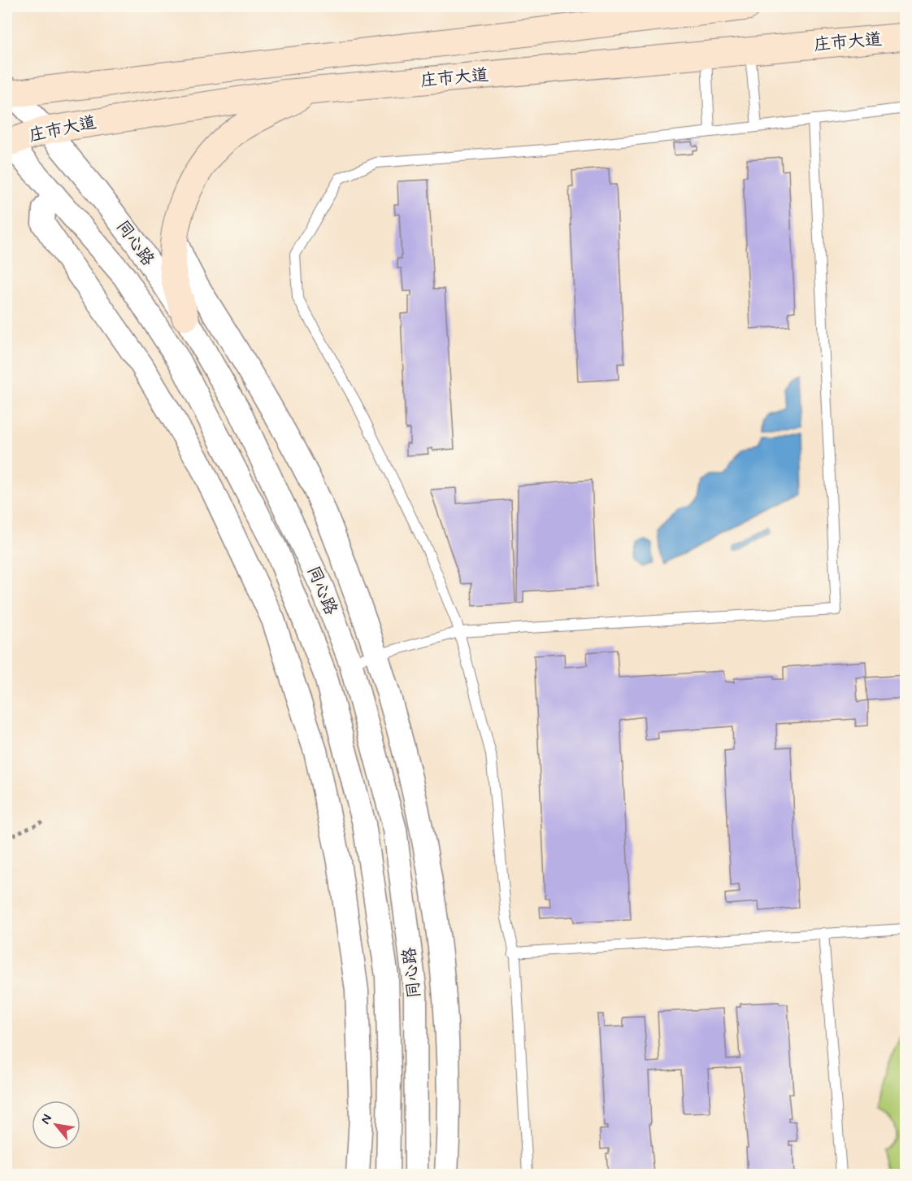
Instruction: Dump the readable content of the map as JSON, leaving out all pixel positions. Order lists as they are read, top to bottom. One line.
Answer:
{"streets":{"main road":["庄市大道"],"street":["同心路"]},"crossings":[["庄市大道","同心路"]],"north":"top left"}
